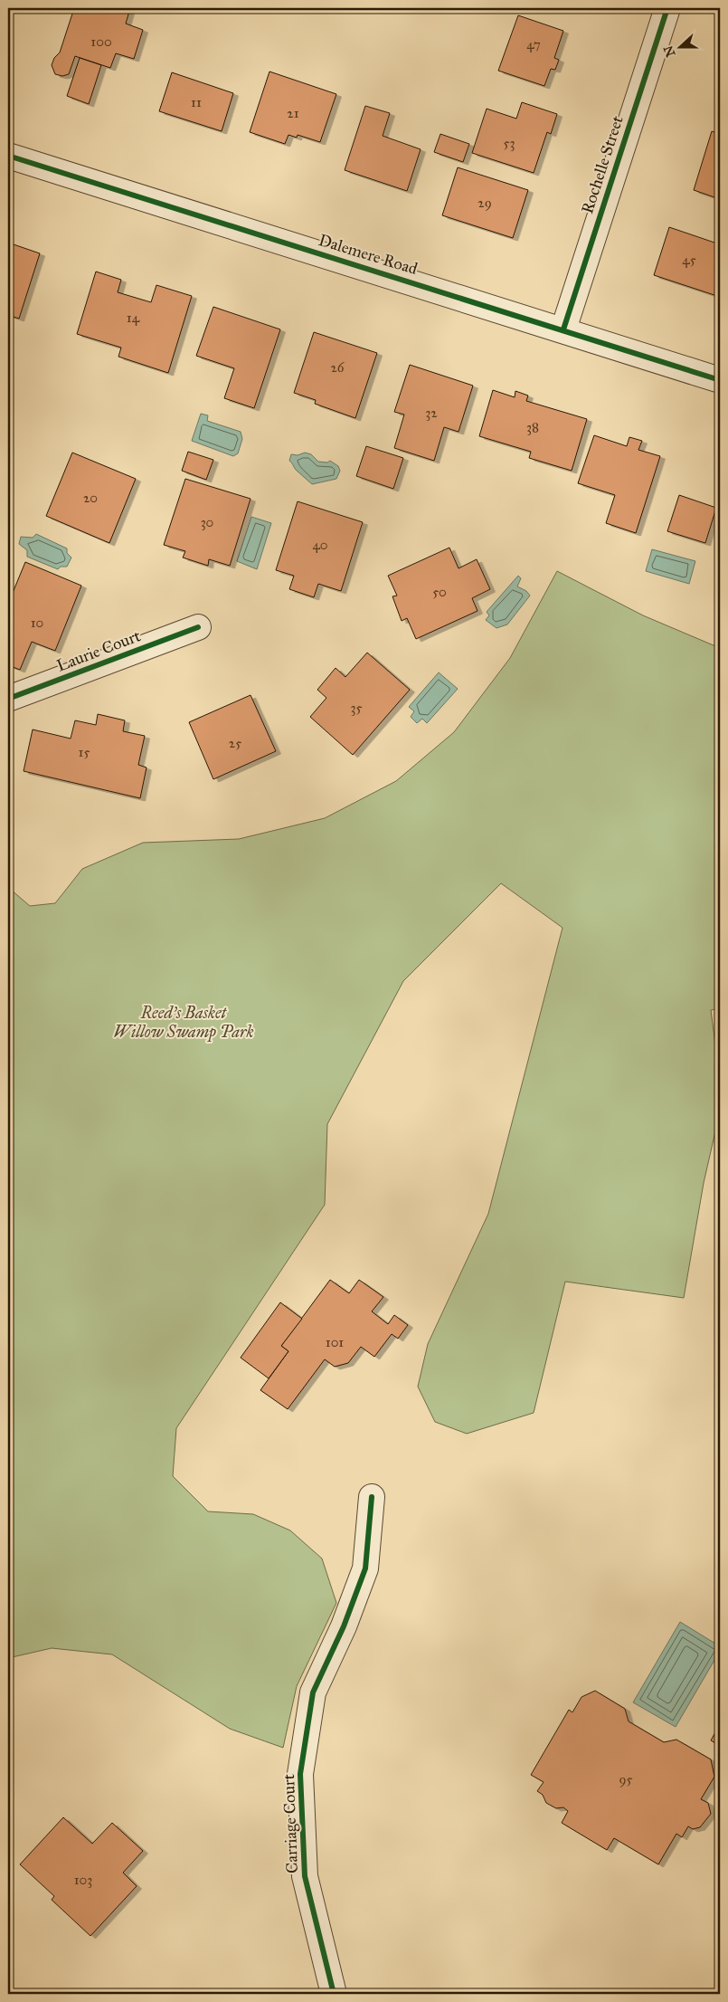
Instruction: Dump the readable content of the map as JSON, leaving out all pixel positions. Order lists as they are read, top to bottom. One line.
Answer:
{"streets":{"street":["Rochelle Street","Dalemere Road","Laurie Court","Carriage Court"]},"crossings":[["Rochelle Street","Dalemere Road"]],"parks":["Reed's Basket Willow Swamp Park"],"house_numbers":["100","47","11","21","53","29","45","14","26","32","38","20","30","40","50","10","35","25","15","101","95","103"],"north":"left"}
